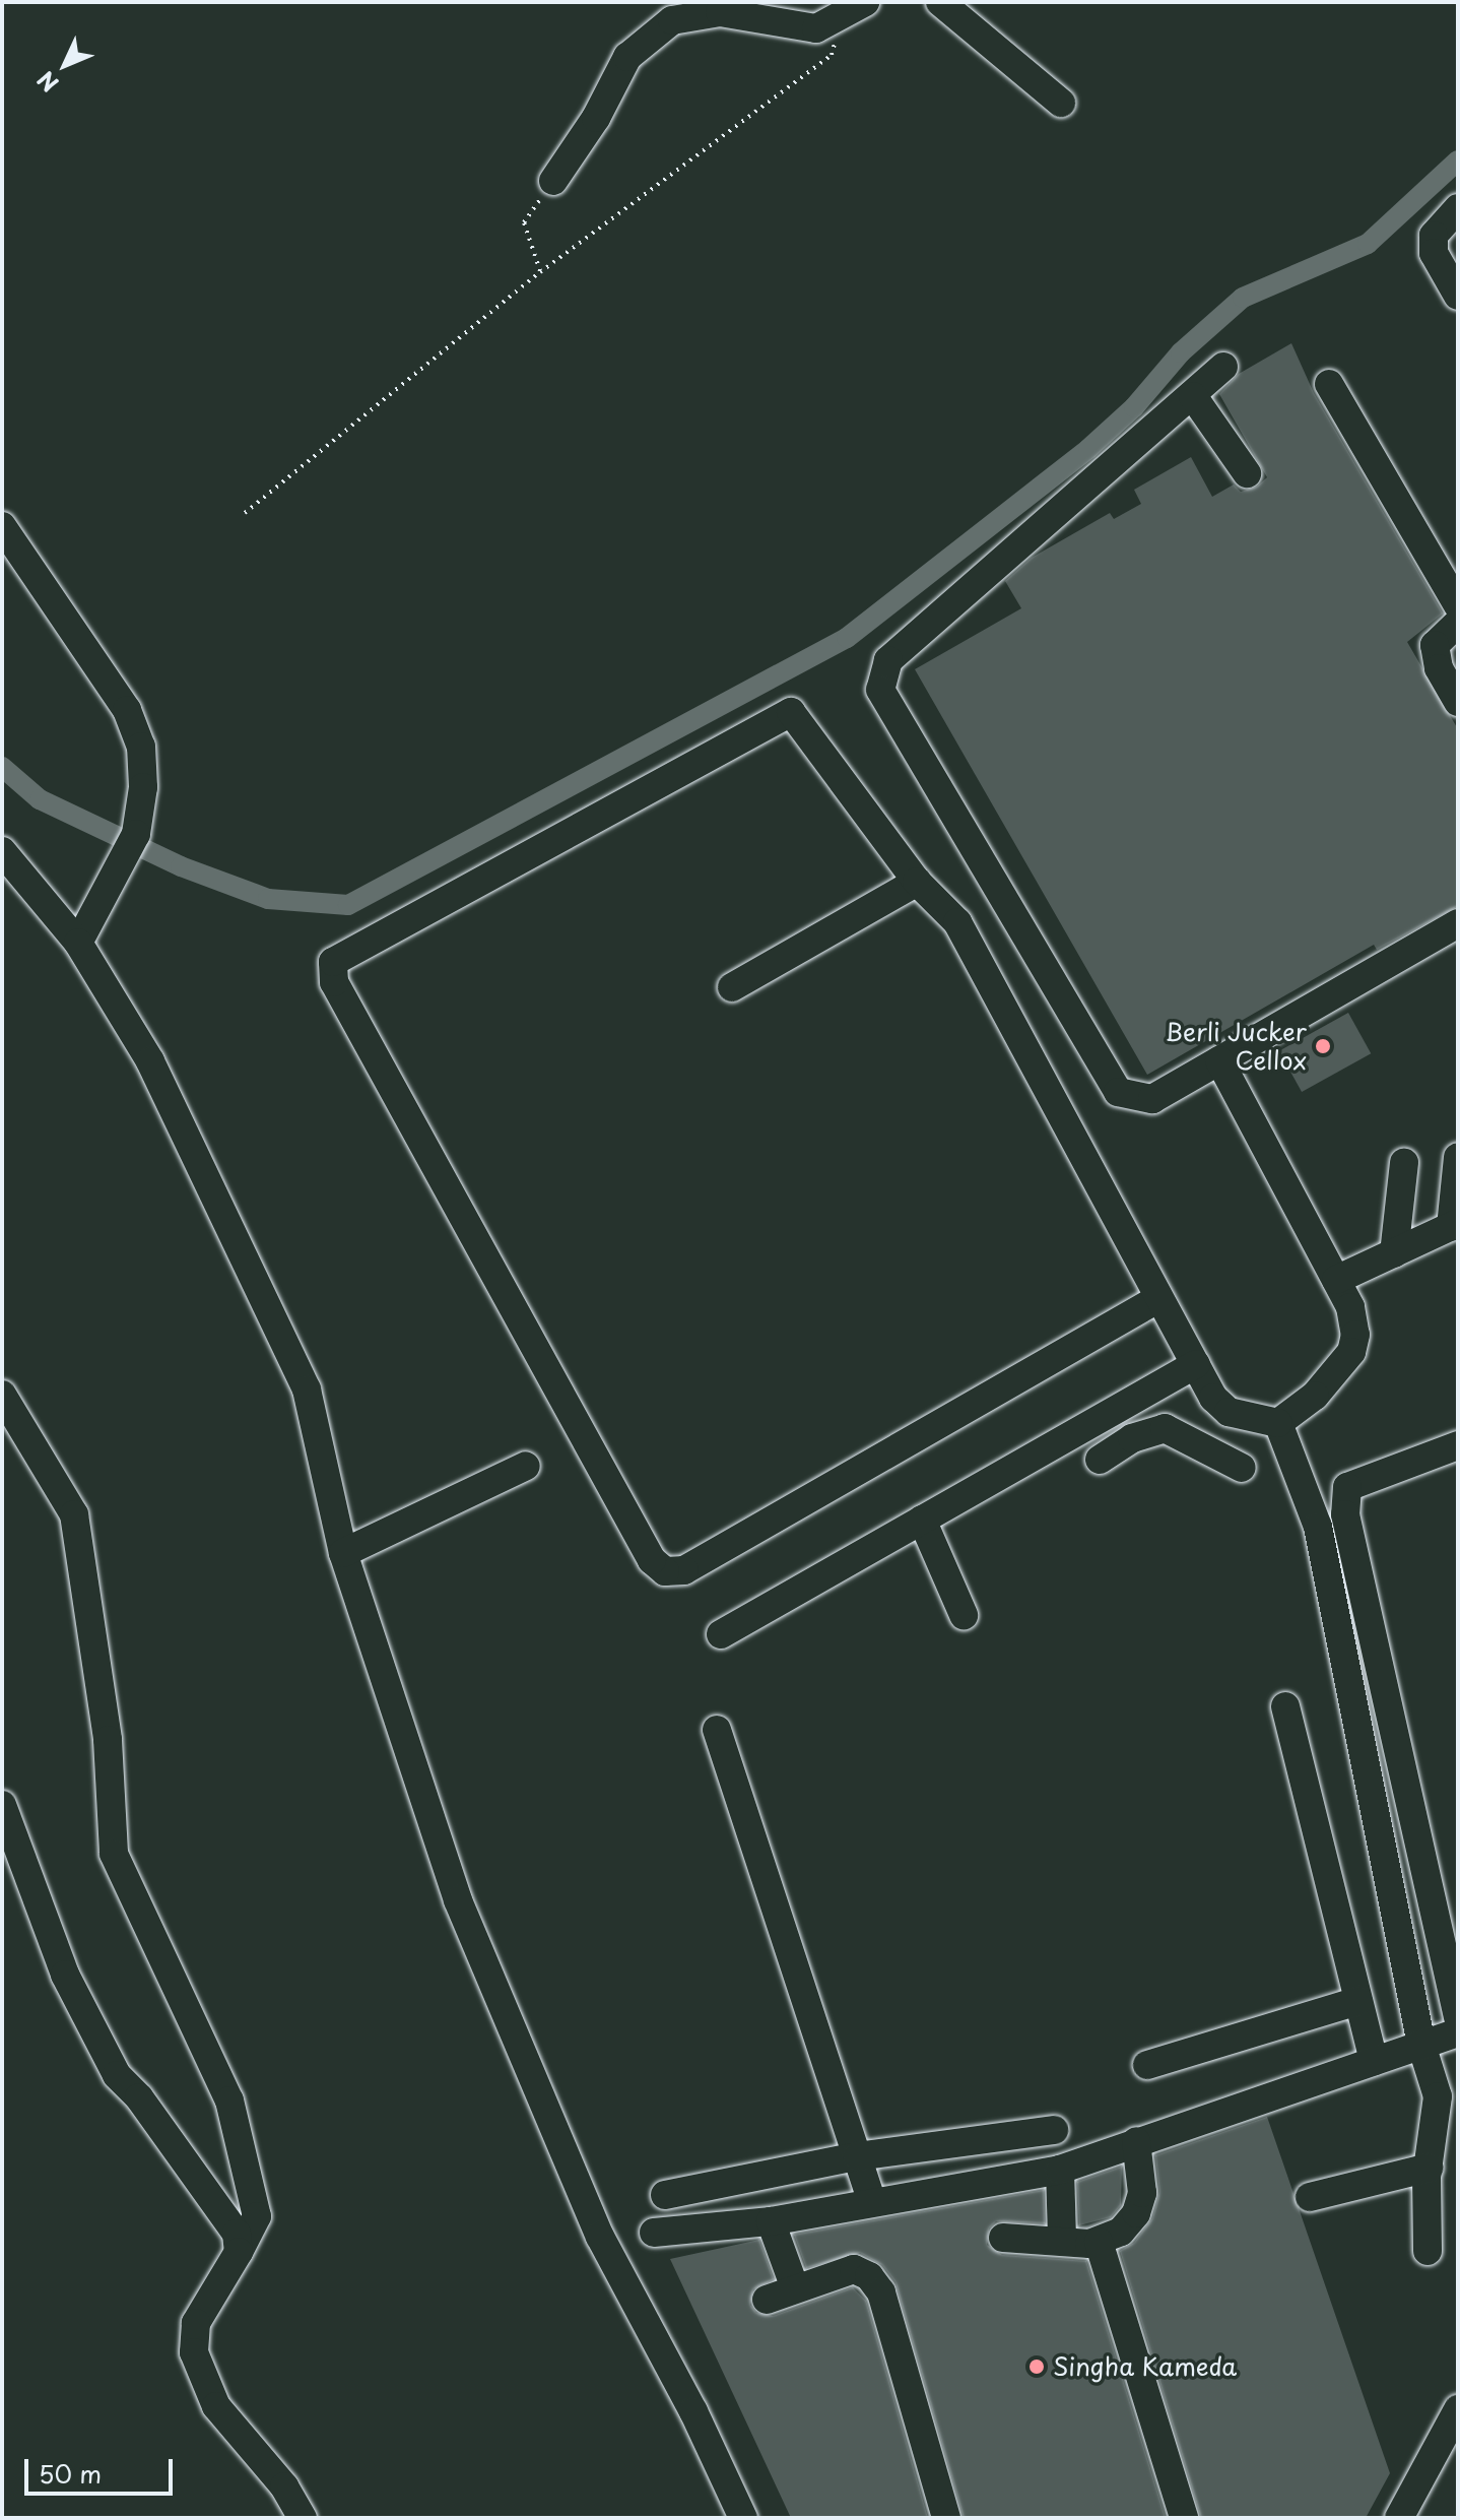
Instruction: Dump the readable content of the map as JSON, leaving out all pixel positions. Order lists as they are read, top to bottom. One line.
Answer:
{"places":["Berli Jucker Cellox","Singha Kameda"],"scale_bar":"50 m","north":"bottom left"}
